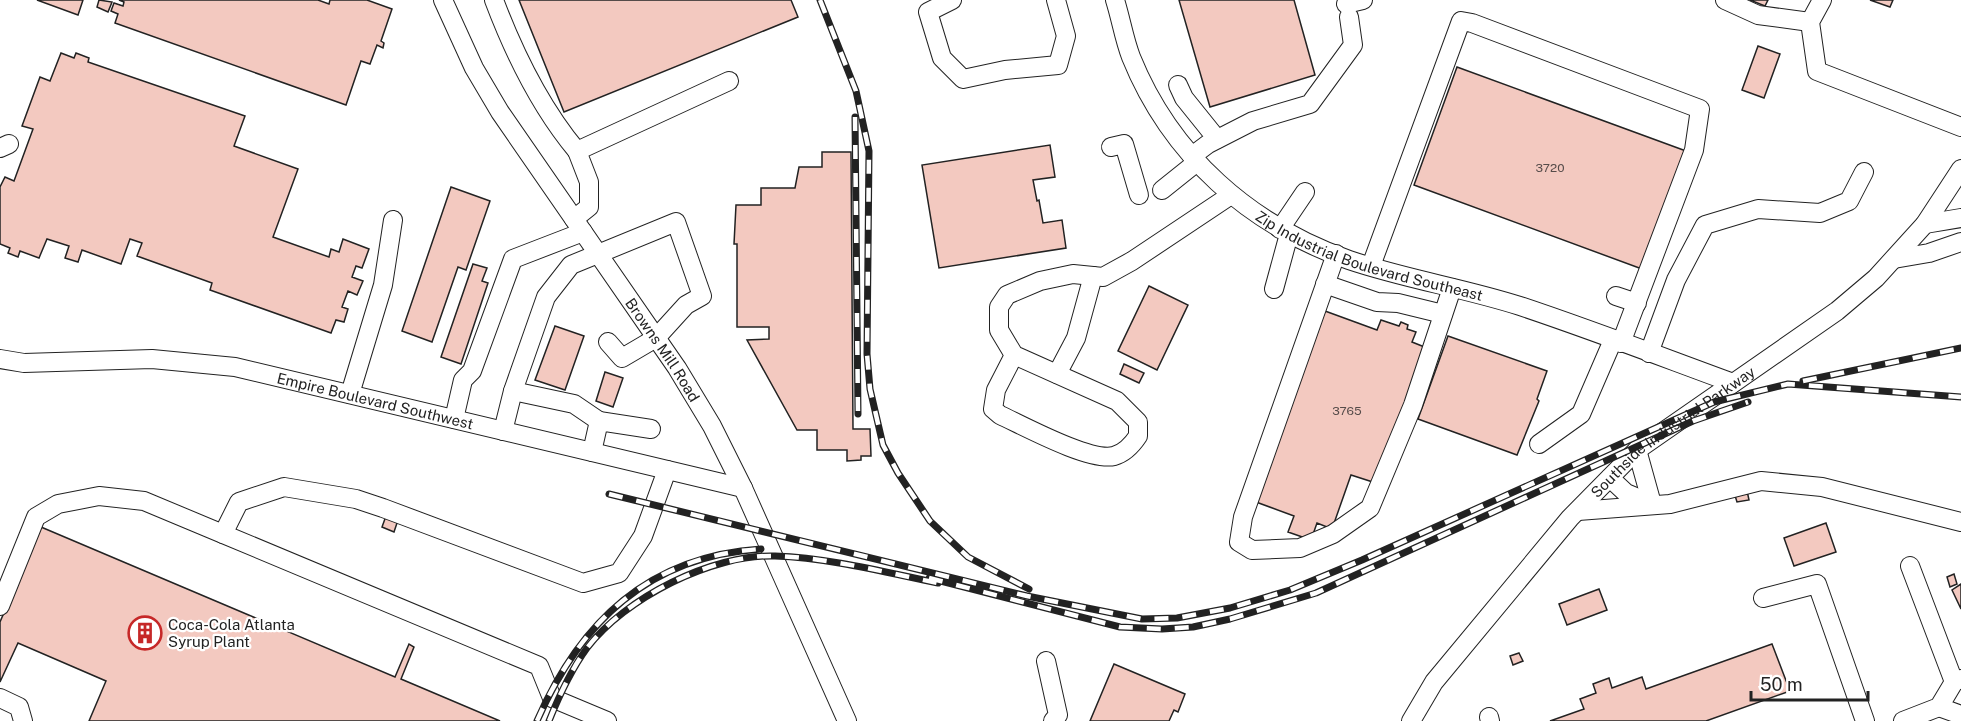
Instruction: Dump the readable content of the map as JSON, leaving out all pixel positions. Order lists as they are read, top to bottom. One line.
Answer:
{"streets":{"street":["Zip Industrial Boulevard Southeast","Browns Mill Road","Empire Boulevard Southwest","Southside Industrial Parkway"]},"crossings":[["Zip Industrial Boulevard Southeast","Southside Industrial Parkway"],["Browns Mill Road","Empire Boulevard Southwest"]],"places":{"building":["Coca-Cola Atlanta Syrup Plant"]},"house_numbers":["3720","3765"],"scale_bar":"50 m"}
